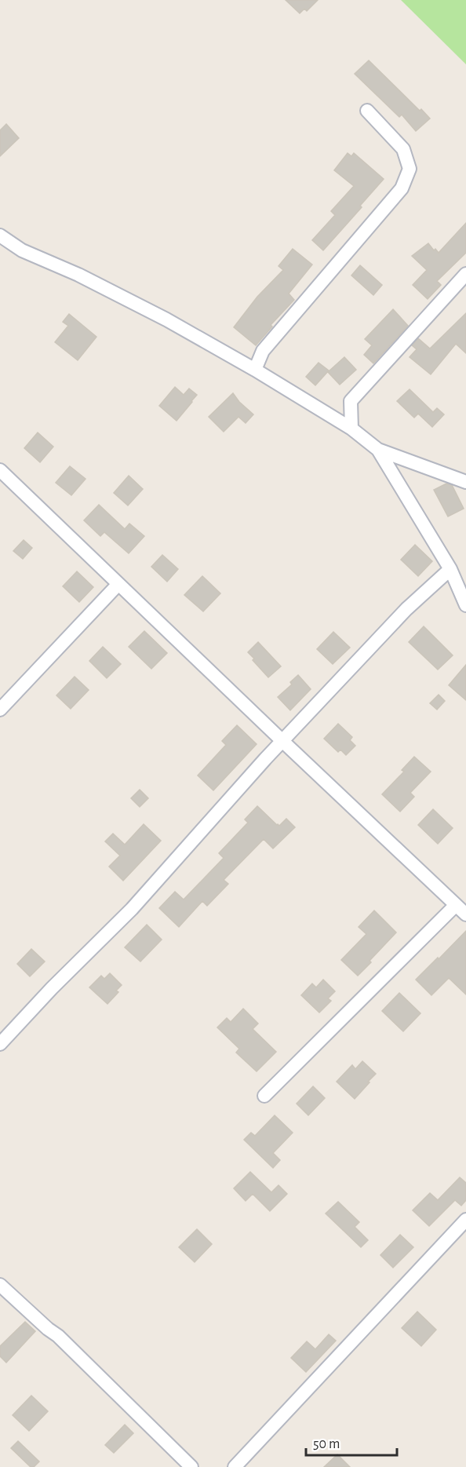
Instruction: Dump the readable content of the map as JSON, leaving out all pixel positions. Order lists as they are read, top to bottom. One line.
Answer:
{"scale_bar":"50 m"}
